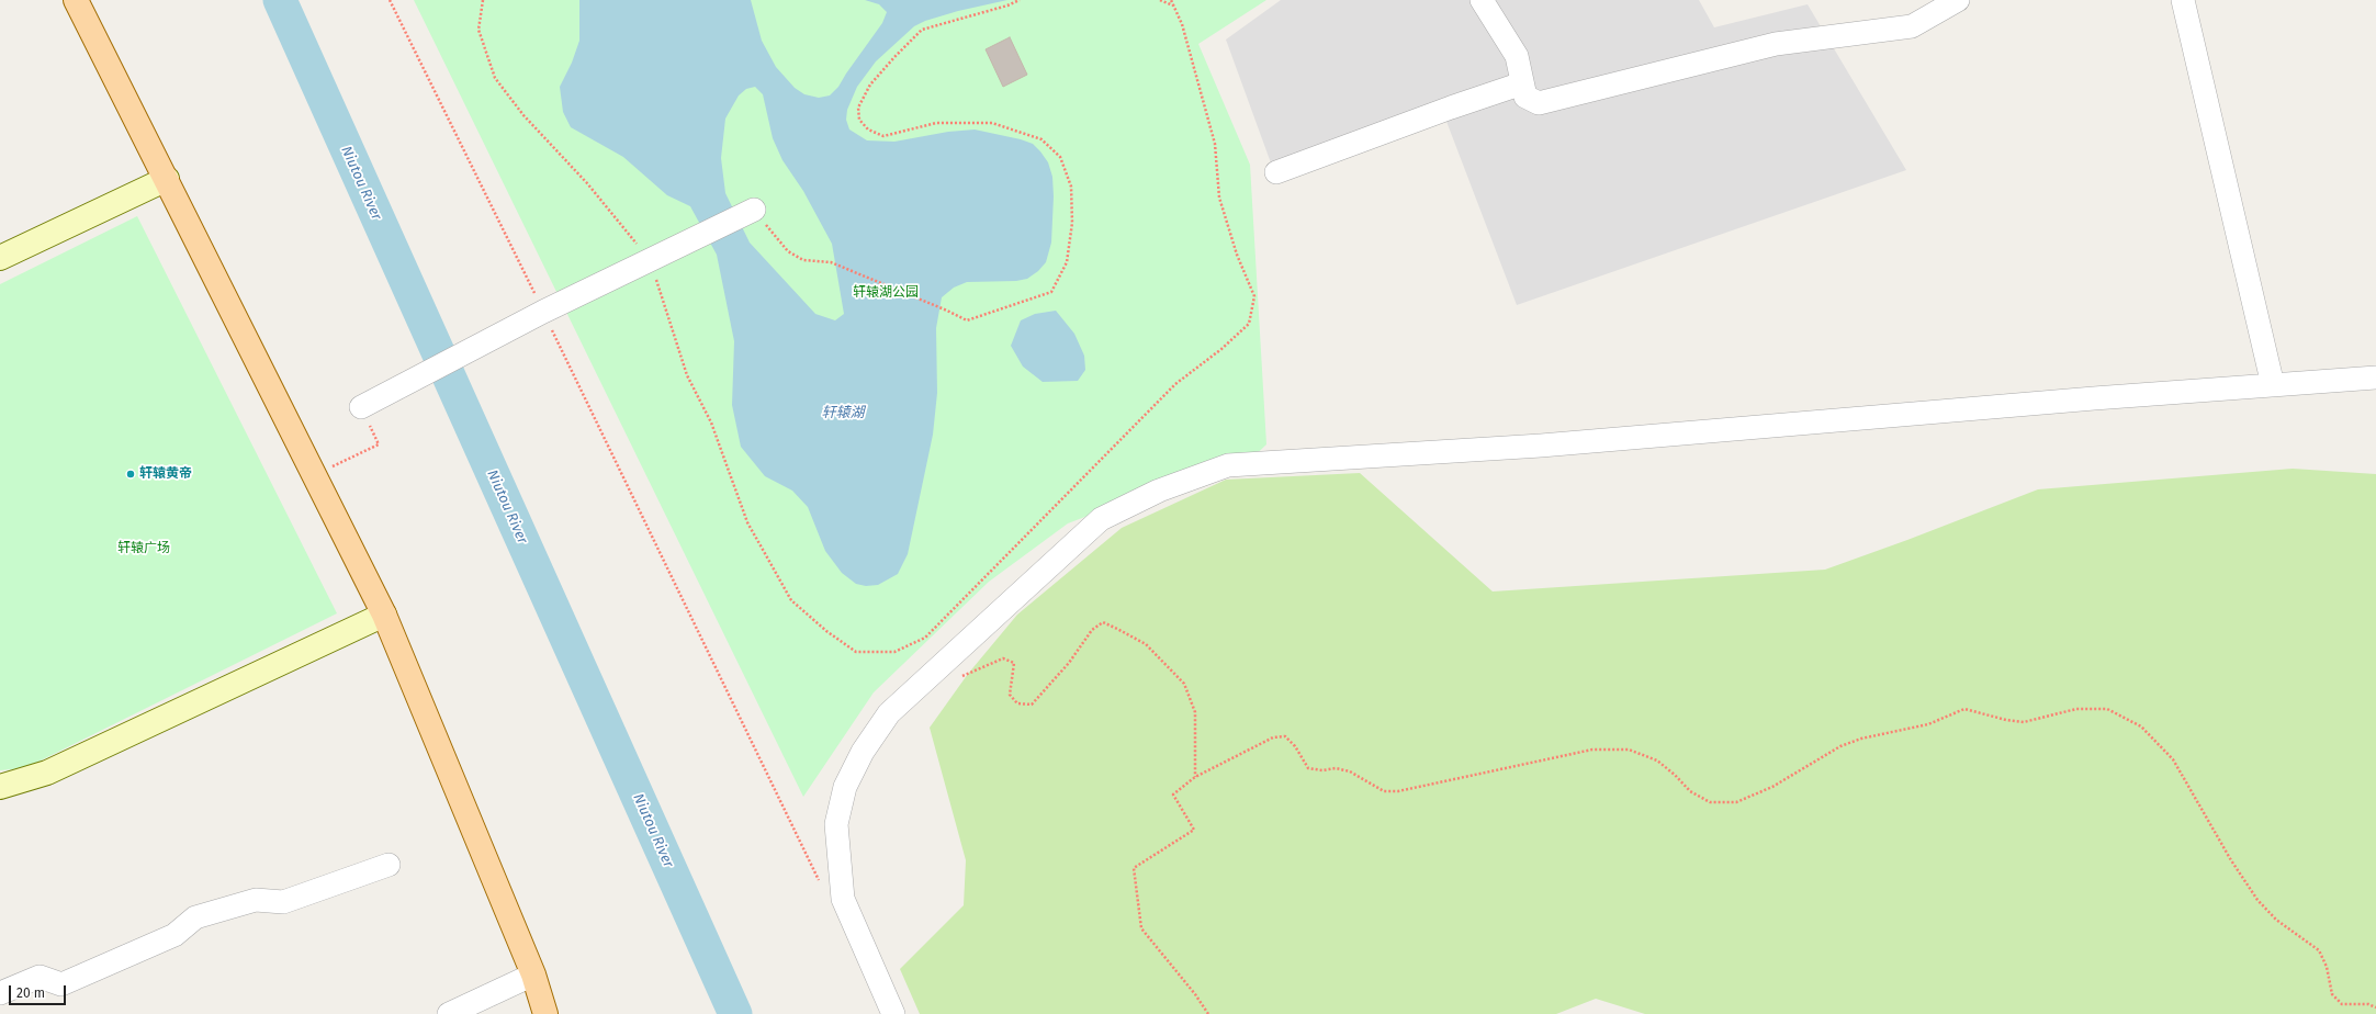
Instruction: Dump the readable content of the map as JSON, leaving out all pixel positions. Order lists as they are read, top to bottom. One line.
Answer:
{"water":["Niutou River","轩辕湖"],"parks":["轩辕湖公园","轩辕广场"],"places":["轩辕黄帝"],"scale_bar":"20 m"}
